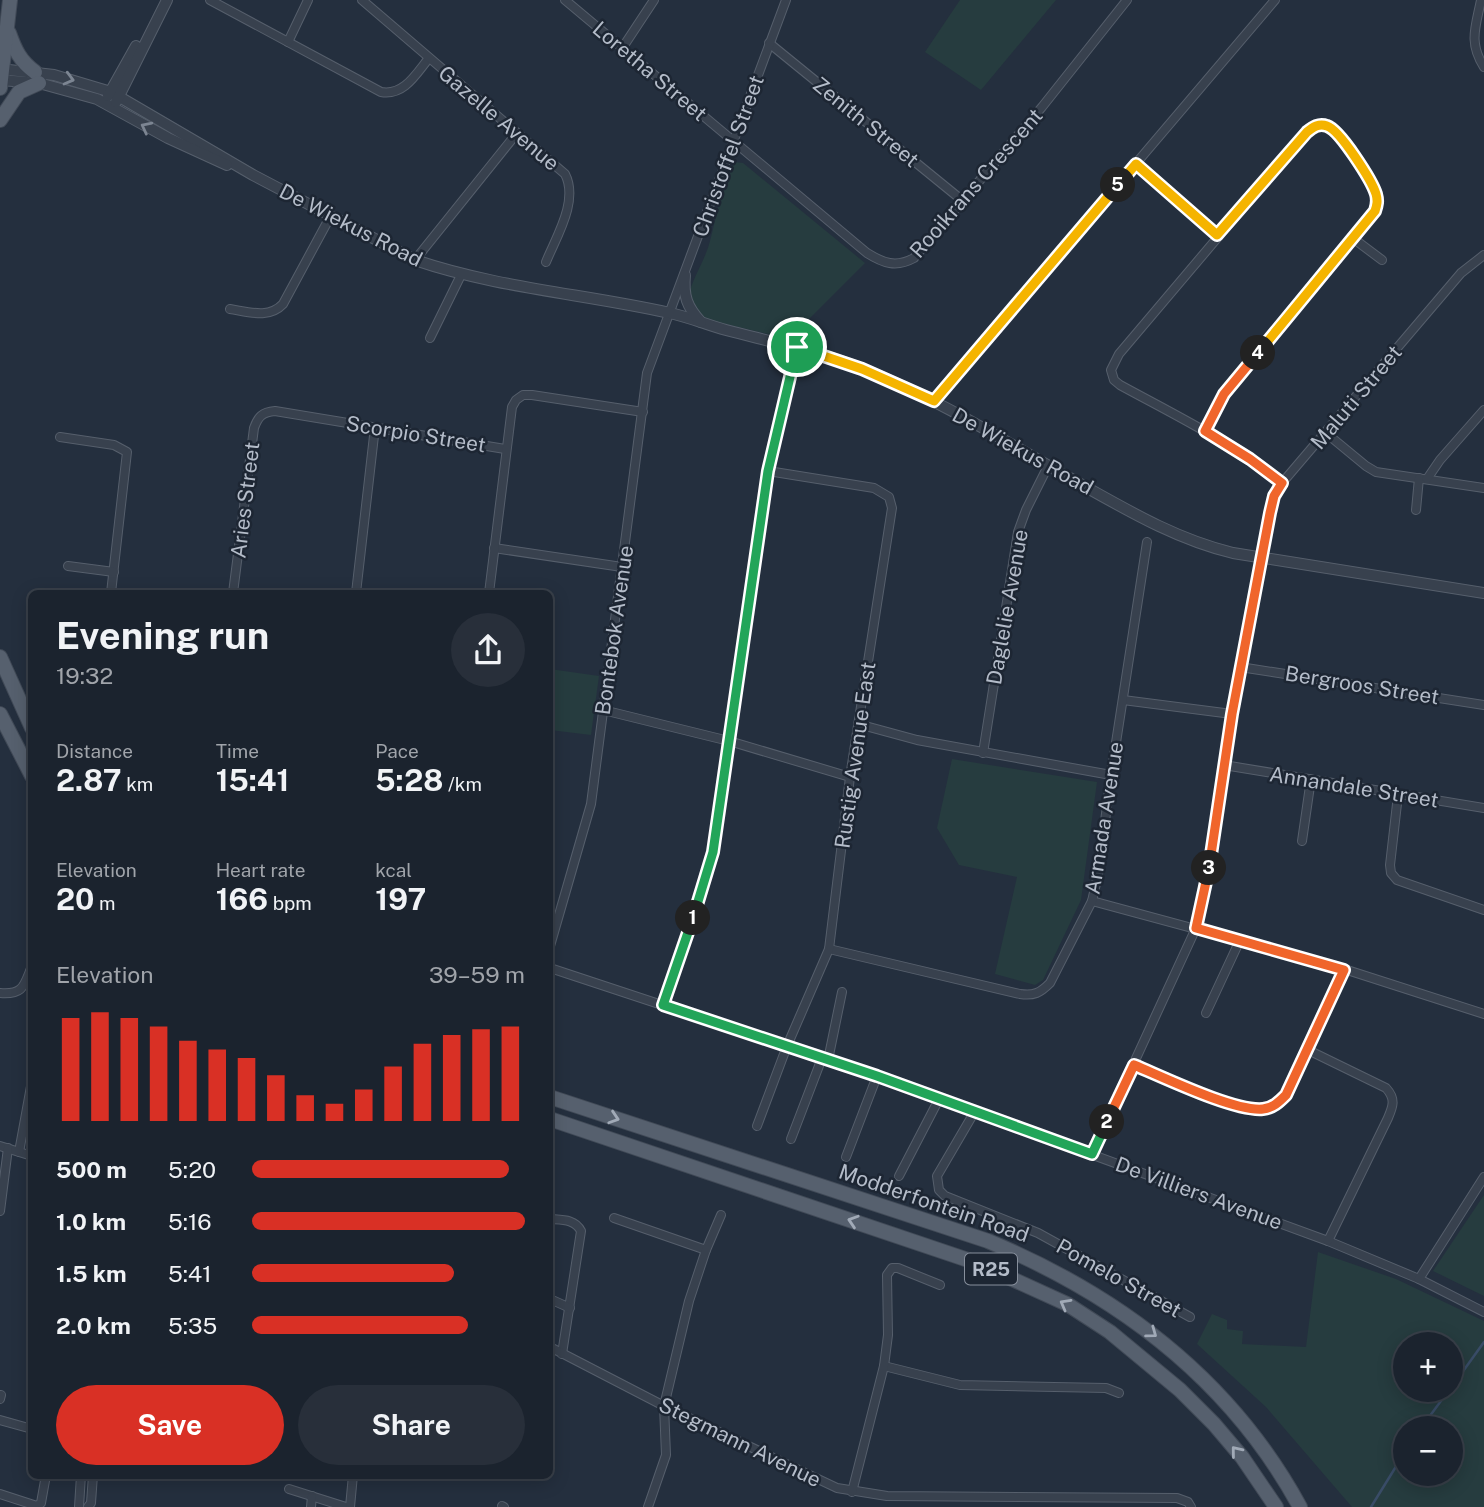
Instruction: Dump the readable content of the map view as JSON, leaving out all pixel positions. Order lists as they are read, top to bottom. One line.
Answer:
{"streets":{"main road":["Modderfontein Road","R25"],"street":["Loretha Street","Gazelle Avenue","Zenith Street","Christoffel Street","Rooikrans Crescent","De Wiekus Road","Maluti Street","Scorpio Street","Aries Street","Daglelie Avenue","Bontebok Avenue","Bergroos Street","Rustig Avenue East","Annandale Street","Armada Avenue","De Villiers Avenue","Pomelo Street","Stegmann Avenue"]},"crossings":[["Loretha Street","Christoffel Street"],["Loretha Street","Rooikrans Crescent"],["Zenith Street","Christoffel Street"],["Zenith Street","Rooikrans Crescent"],["Christoffel Street","Rooikrans Crescent"],["Christoffel Street","De Wiekus Road"],["Christoffel Street","Bontebok Avenue"],["De Wiekus Road","Maluti Street"],["De Wiekus Road","Daglelie Avenue"],["De Wiekus Road","Bontebok Avenue"],["Maluti Street","Bergroos Street"],["Maluti Street","Annandale Street"],["Maluti Street","De Villiers Avenue"],["Scorpio Street","Aries Street"],["Rustig Avenue East","Armada Avenue"],["Rustig Avenue East","De Villiers Avenue"],["De Villiers Avenue","Pomelo Street"]],"page":{"pins":["5","4","3","1","2"],"heading":["Evening run","19:32"],"stats":[["Distance","2.87 km"],["Time","15:41"],["Pace","5:28 /km"],["Elevation","20 m"],["Heart rate","166 bpm"],["kcal","197"]],"chart":["Elevation","39–59 m"],"list":[{"name":"500 m","note":"5:20"},{"name":"1.0 km","note":"5:16"},{"name":"1.5 km","note":"5:41"},{"name":"2.0 km","note":"5:35"}],"map_buttons":["+","−"],"buttons":["Save","Share"]}}
